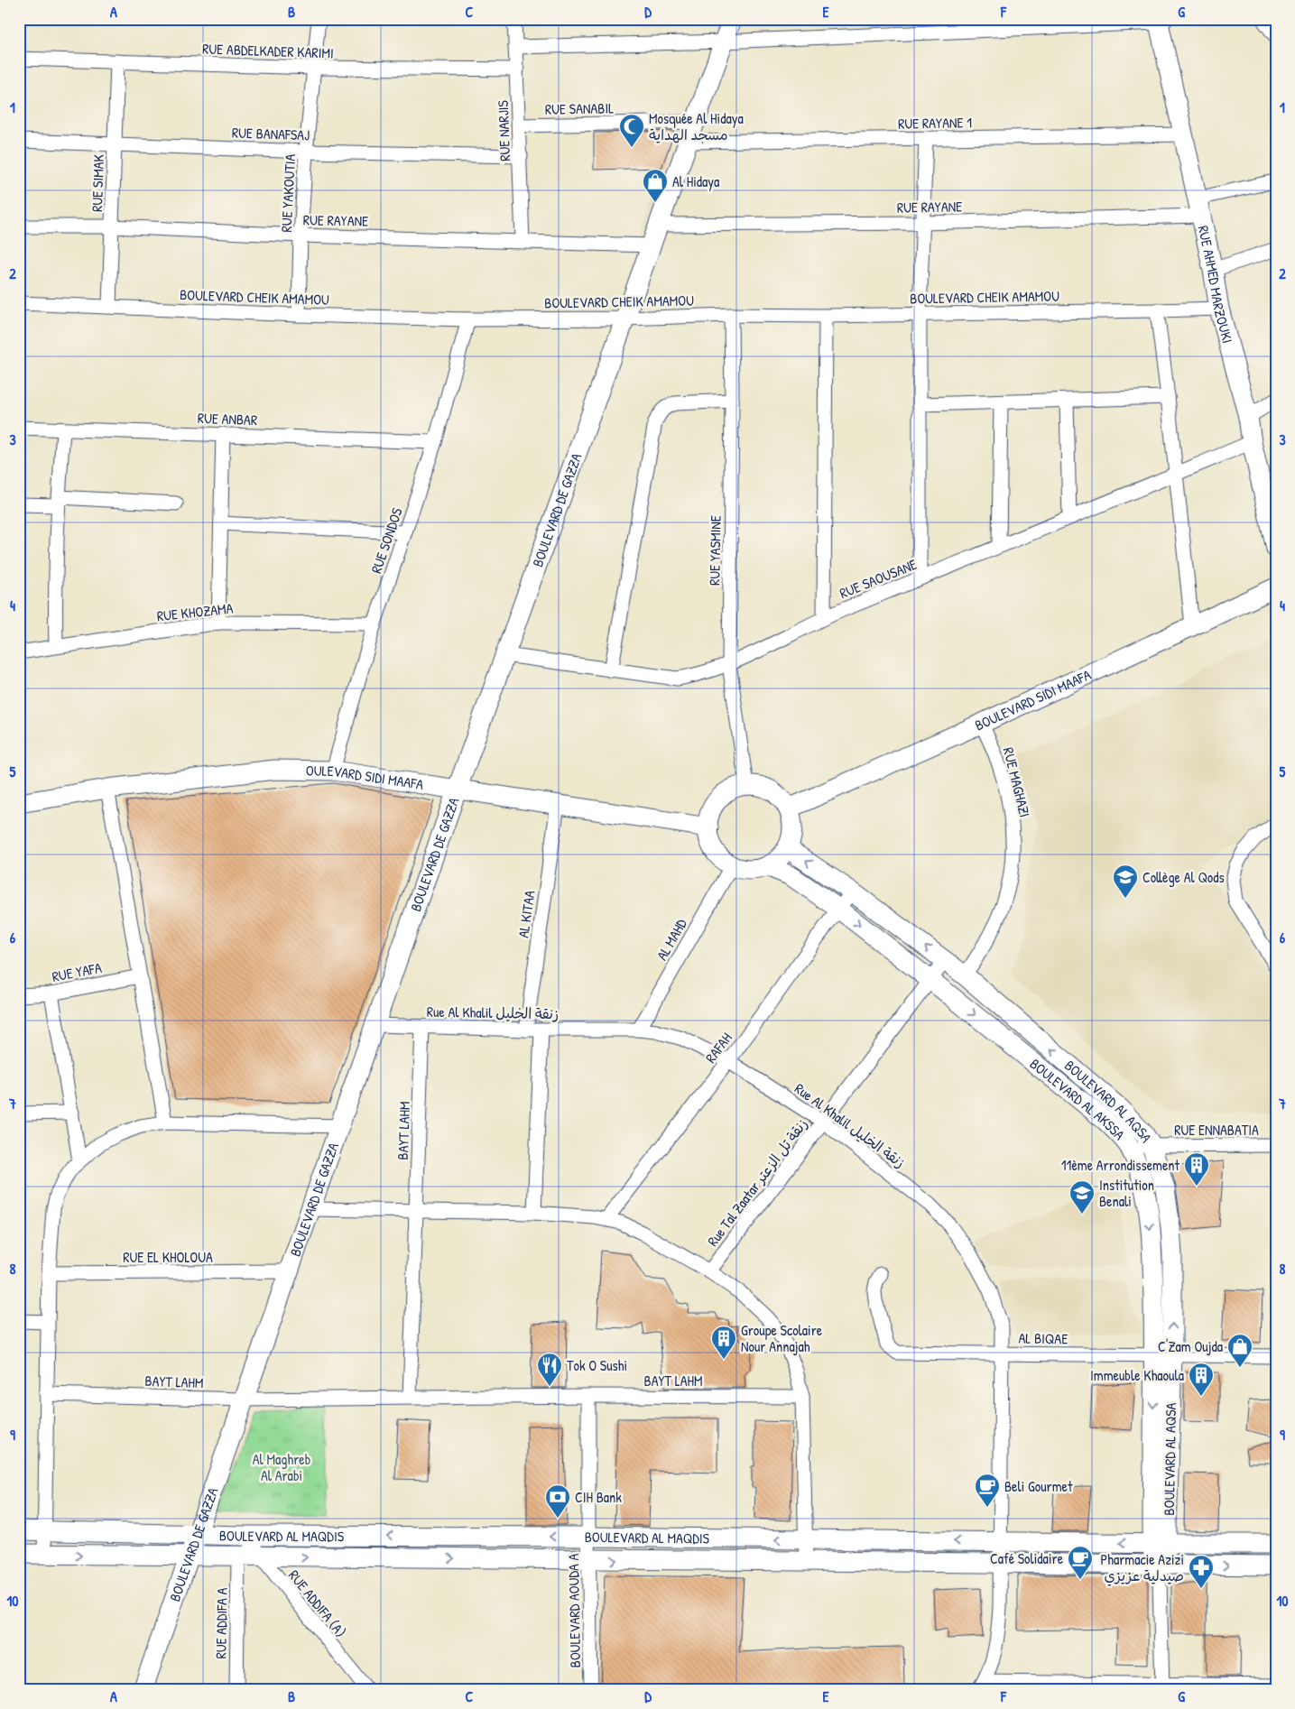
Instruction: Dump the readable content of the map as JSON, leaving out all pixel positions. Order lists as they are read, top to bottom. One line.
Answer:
{"streets":{"street":["RUE ABDELKADER KARIMI","RUE SANABIL","RUE RAYANE 1","RUE NARJIS","RUE BANAFSAJ","RUE SIMAK","RUE YAKOUTIA","RUE RAYANE","RUE AHMED MARZOUKI","BOULEVARD CHEIK AMAMOU","RUE ANBAR","BOULEVARD DE GAZZA","RUE SONDOS","RUE YASMINE","RUE SAOUSANE","RUE KHOZAMA","BOULEVARD SIDI MAAFA","OULEVARD SIDI MAAFA","RUE MAGHAZI","AL KITAA","AL MAHD","RUE YAFA","Rue Al Khalil زنقة الخليل","RAFAH","BOULEVARD AL AKSSA","BOULEVARD AL AQSA","RUE ENNABATIA","BAYT LAHM","Rue Tal Zaatar زنقة تل الزعتر","RUE EL KHOLOUA","AL BIQAE","BOULEVARD AL MAQDIS","RUE ADDIFA (A)","BOULEVARD AOUDA A","RUE ADDIFA A"]},"crossings":[["RUE ABDELKADER KARIMI","RUE NARJIS"],["RUE ABDELKADER KARIMI","RUE SIMAK"],["RUE ABDELKADER KARIMI","RUE YAKOUTIA"],["RUE SANABIL","RUE NARJIS"],["RUE SANABIL","BOULEVARD DE GAZZA"],["RUE RAYANE 1","RUE AHMED MARZOUKI"],["RUE RAYANE 1","BOULEVARD DE GAZZA"],["RUE NARJIS","RUE BANAFSAJ"],["RUE NARJIS","RUE RAYANE"],["RUE BANAFSAJ","RUE SIMAK"],["RUE BANAFSAJ","RUE YAKOUTIA"],["RUE SIMAK","RUE RAYANE"],["RUE SIMAK","BOULEVARD CHEIK AMAMOU"],["RUE YAKOUTIA","RUE RAYANE"],["RUE YAKOUTIA","BOULEVARD CHEIK AMAMOU"],["RUE RAYANE","RUE AHMED MARZOUKI"],["RUE RAYANE","BOULEVARD DE GAZZA"],["RUE AHMED MARZOUKI","BOULEVARD CHEIK AMAMOU"],["RUE AHMED MARZOUKI","RUE SAOUSANE"],["BOULEVARD CHEIK AMAMOU","BOULEVARD DE GAZZA"],["BOULEVARD CHEIK AMAMOU","RUE SONDOS"],["BOULEVARD CHEIK AMAMOU","RUE YASMINE"],["RUE ANBAR","RUE SONDOS"],["BOULEVARD DE GAZZA","RUE SAOUSANE"],["BOULEVARD DE GAZZA","OULEVARD SIDI MAAFA"],["BOULEVARD DE GAZZA","Rue Al Khalil زنقة الخليل"],["BOULEVARD DE GAZZA","BAYT LAHM"],["BOULEVARD DE GAZZA","RUE EL KHOLOUA"],["BOULEVARD DE GAZZA","BOULEVARD AL MAQDIS"],["RUE SONDOS","RUE KHOZAMA"],["RUE SONDOS","OULEVARD SIDI MAAFA"],["RUE YASMINE","RUE SAOUSANE"],["RUE YASMINE","BOULEVARD SIDI MAAFA"],["RUE YASMINE","OULEVARD SIDI MAAFA"],["RUE YASMINE","AL MAHD"],["RUE YASMINE","BOULEVARD AL AKSSA"],["RUE YASMINE","BOULEVARD AL AQSA"],["BOULEVARD SIDI MAAFA","OULEVARD SIDI MAAFA"],["BOULEVARD SIDI MAAFA","RUE MAGHAZI"],["BOULEVARD SIDI MAAFA","AL MAHD"],["BOULEVARD SIDI MAAFA","BOULEVARD AL AKSSA"],["BOULEVARD SIDI MAAFA","BOULEVARD AL AQSA"],["OULEVARD SIDI MAAFA","AL KITAA"],["OULEVARD SIDI MAAFA","AL MAHD"],["OULEVARD SIDI MAAFA","BOULEVARD AL AKSSA"],["OULEVARD SIDI MAAFA","BOULEVARD AL AQSA"],["RUE MAGHAZI","BOULEVARD AL AQSA"],["AL KITAA","Rue Al Khalil زنقة الخليل"],["AL MAHD","Rue Al Khalil زنقة الخليل"],["AL MAHD","BOULEVARD AL AKSSA"],["AL MAHD","BOULEVARD AL AQSA"],["Rue Al Khalil زنقة الخليل","RAFAH"],["Rue Al Khalil زنقة الخليل","BAYT LAHM"],["Rue Al Khalil زنقة الخليل","Rue Tal Zaatar زنقة تل الزعتر"],["Rue Al Khalil زنقة الخليل","AL BIQAE"],["Rue Al Khalil زنقة الخليل","BOULEVARD AL MAQDIS"],["RAFAH","BOULEVARD AL AKSSA"],["RAFAH","BOULEVARD AL AQSA"],["BOULEVARD AL AKSSA","BOULEVARD AL AQSA"],["BOULEVARD AL AKSSA","RUE ENNABATIA"],["BOULEVARD AL AKSSA","Rue Tal Zaatar زنقة تل الزعتر"],["BOULEVARD AL AKSSA","AL BIQAE"],["BOULEVARD AL AQSA","RUE ENNABATIA"],["BOULEVARD AL AQSA","Rue Tal Zaatar زنقة تل الزعتر"],["BOULEVARD AL AQSA","AL BIQAE"],["BOULEVARD AL AQSA","BOULEVARD AL MAQDIS"],["BAYT LAHM","BOULEVARD AOUDA A"],["BOULEVARD AL MAQDIS","RUE ADDIFA (A)"],["BOULEVARD AL MAQDIS","BOULEVARD AOUDA A"],["BOULEVARD AL MAQDIS","RUE ADDIFA A"]],"one_way":["BOULEVARD AL AKSSA","BOULEVARD AL AQSA"],"parks":["Al Maghreb Al Arabi"],"places":{"mosque":["Mosquée Al Hidaya مسجد الهداية"],"shop":["Al Hidaya","C'Zam Oujda"],"school or university":["Collège Al Qods","Institution Benali"],"building":["11ème Arrondissement","Groupe Scolaire Nour Annajah","Immeuble Khaoula"],"restaurant":["Tok O Sushi"],"cafe":["Beli Gourmet","Café Solidaire"],"bank":["CIH Bank"],"pharmacy":["Pharmacie Azizi صيدلية عزيزي"]},"grid":{"columns":["A","B","C","D","E","F","G"],"rows":["1","2","3","4","5","6","7","8","9","10"]}}
